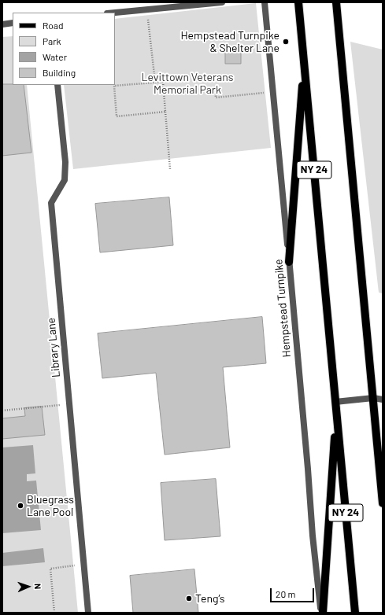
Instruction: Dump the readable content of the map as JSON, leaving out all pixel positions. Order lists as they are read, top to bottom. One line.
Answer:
{"streets":{"main road":["NY 24"],"street":["Hempstead Turnpike","Library Lane"]},"parks":["Levittown Veterans Memorial Park"],"places":["Hempstead Turnpike & Shelter Lane","Bluegrass Lane Pool","Teng’s"],"legend":["Road","Park","Water","Building"],"scale_bar":"20 m","north":"right"}
